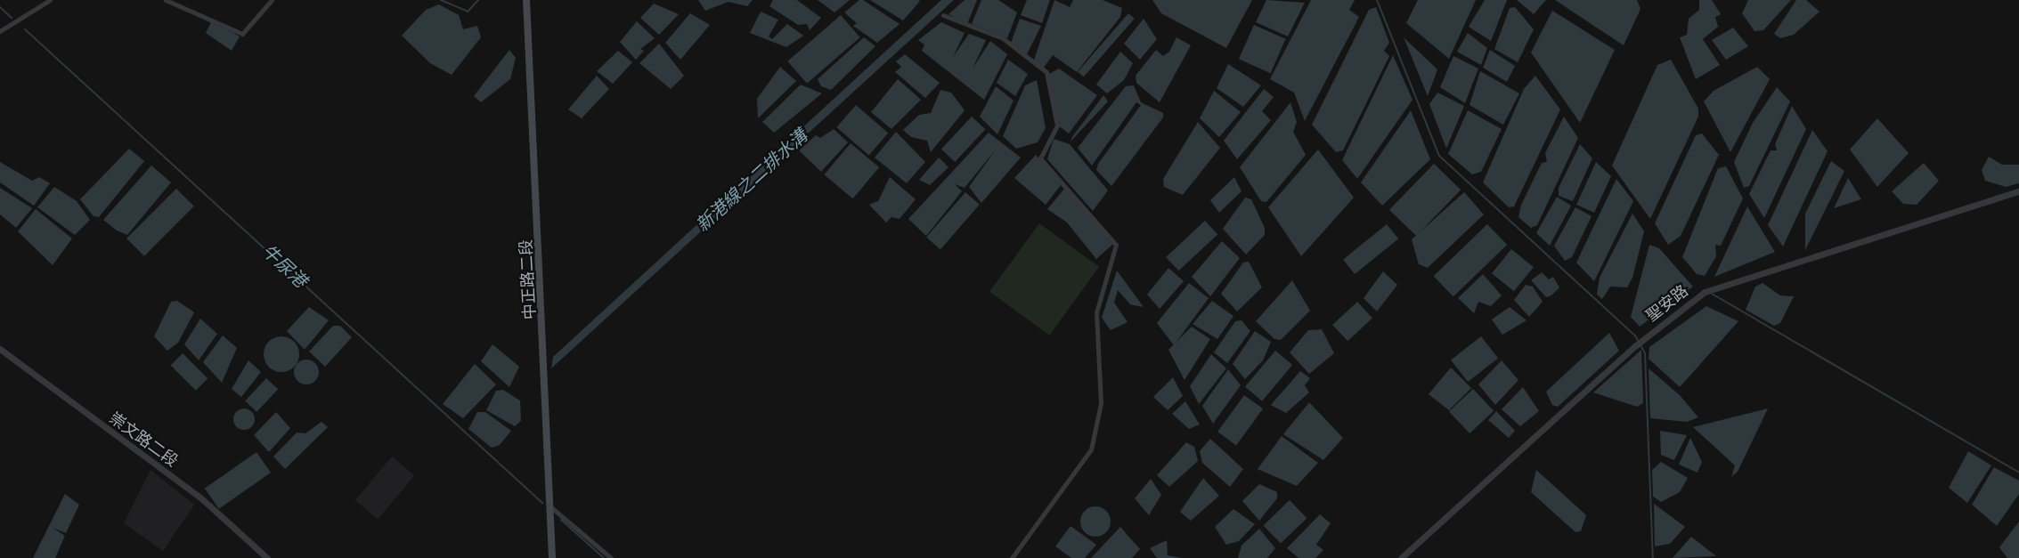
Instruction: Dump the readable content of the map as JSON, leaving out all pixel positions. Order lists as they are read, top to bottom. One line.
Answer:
{"streets":{"main road":["中正路二段"],"street":["聖安路","崇文路二段"]},"water":["新港線之二排水溝","牛尿港"]}
